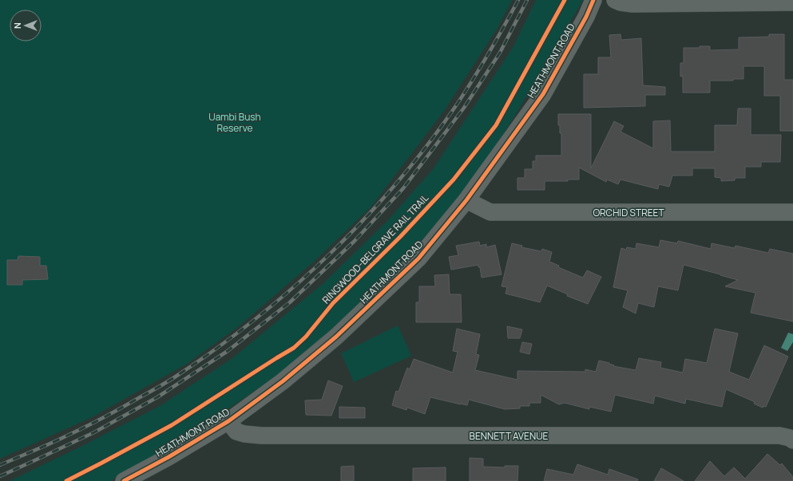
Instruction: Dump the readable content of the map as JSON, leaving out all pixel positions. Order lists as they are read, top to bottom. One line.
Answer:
{"streets":{"street":["HEATHMONT ROAD","ORCHID STREET","BENNETT AVENUE"],"cycle path":["RINGWOOD-BELGRAVE RAIL TRAIL"]},"crossings":[["HEATHMONT ROAD","ORCHID STREET"],["HEATHMONT ROAD","BENNETT AVENUE"]],"parks":["Uambi Bush Reserve"],"north":"left"}
